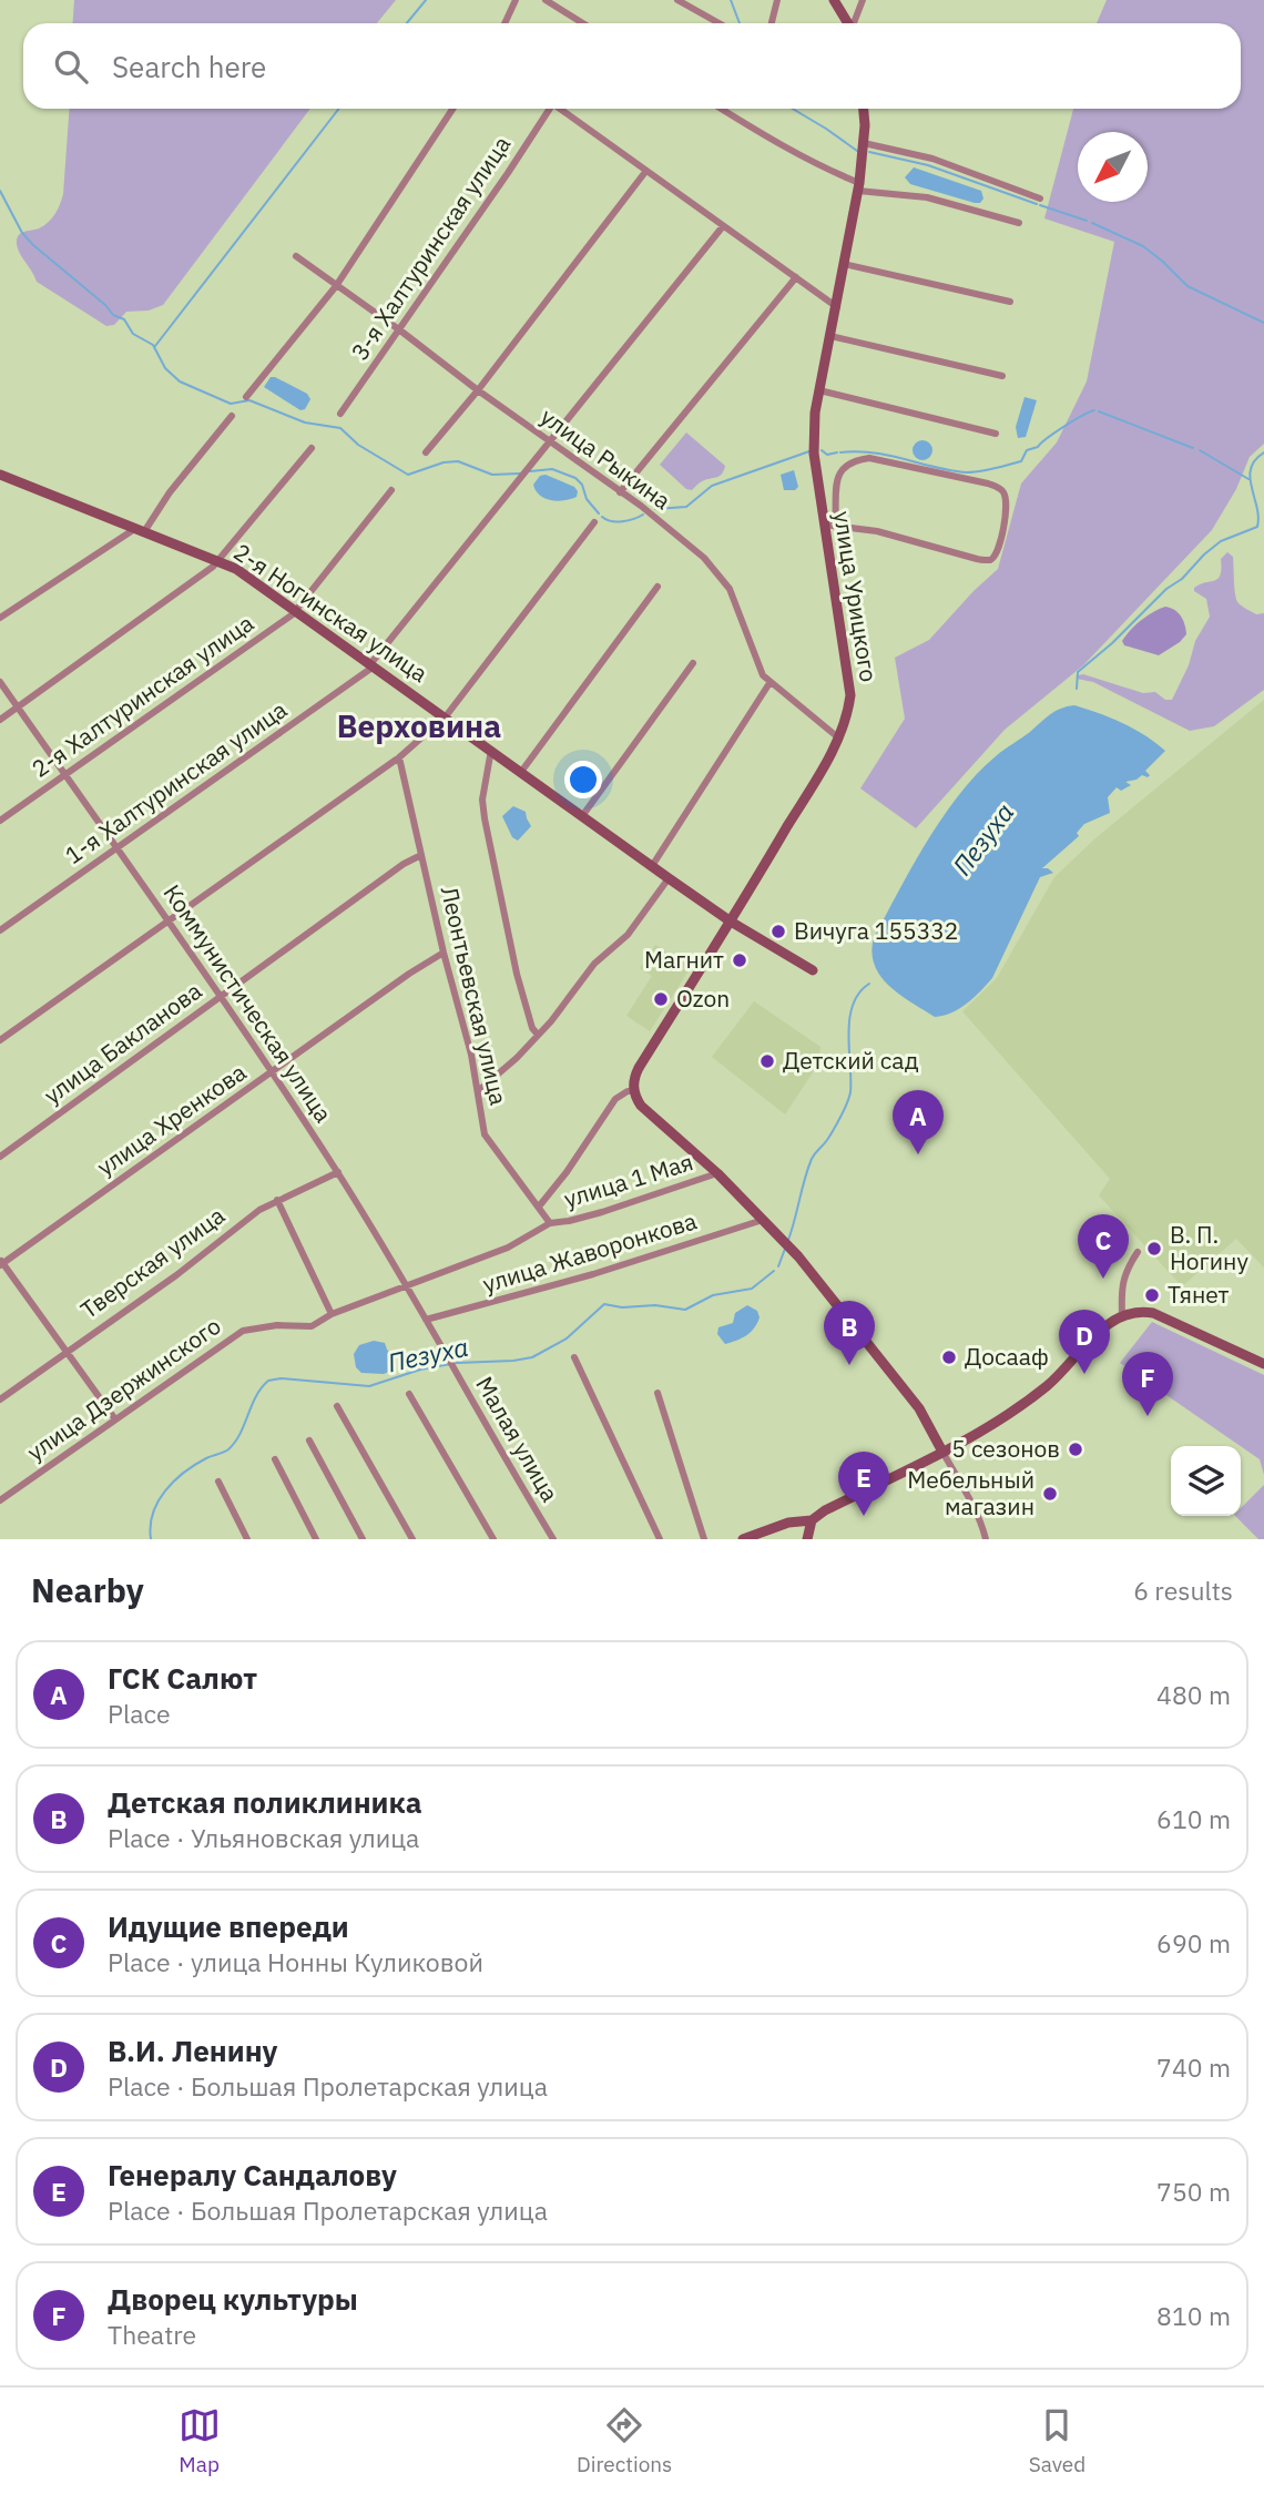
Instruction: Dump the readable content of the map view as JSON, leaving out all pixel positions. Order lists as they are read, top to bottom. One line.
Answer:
{"streets":{"main road":["улица Урицкого","2-я Ногинская улица"],"street":["3-я Халтуринская улица","улица Рыкина","2-я Халтуринская улица","1-я Халтуринская улица","Леонтьевская улица","Коммунистическая улица","улица Бакланова","улица Хренкова","улица 1 Мая","улица Жаворонкова","Тверская улица","улица Дзержинского","Малая улица"]},"crossings":[["3-я Халтуринская улица","улица Рыкина"],["улица Рыкина","улица Урицкого"],["улица Рыкина","1-я Халтуринская улица"],["улица Урицкого","2-я Ногинская улица"],["2-я Ногинская улица","2-я Халтуринская улица"],["2-я Ногинская улица","1-я Халтуринская улица"],["2-я Халтуринская улица","Коммунистическая улица"],["1-я Халтуринская улица","Коммунистическая улица"],["Леонтьевская улица","улица Бакланова"],["Леонтьевская улица","улица Хренкова"],["Леонтьевская улица","улица 1 Мая"],["Коммунистическая улица","улица Бакланова"],["Коммунистическая улица","улица Хренкова"],["Коммунистическая улица","улица 1 Мая"],["Коммунистическая улица","улица Жаворонкова"],["Коммунистическая улица","Тверская улица"],["Коммунистическая улица","улица Дзержинского"],["Коммунистическая улица","Малая улица"],["улица 1 Мая","улица Дзержинского"]],"districts":["Верховина"],"water":["Пезуха"],"places":["Вичуга 155332","Магнит","Ozon","Детский сад","В. П. Ногину","Тянет","Досааф","5 сезонов","Мебельный магазин"],"north":"bottom left","page":{"search":"Search here","pins":["A","C","B","D","F","E"],"heading":["Nearby","6 results"],"list":[{"mark":"A","name":"ГСК Салют","note":"Place","value":"480 m"},{"mark":"B","name":"Детская поликлиника","note":"Place · Ульяновская улица","value":"610 m"},{"mark":"C","name":"Идущие впереди","note":"Place · улица Нонны Куликовой","value":"690 m"},{"mark":"D","name":"В.И. Ленину","note":"Place · Большая Пролетарская улица","value":"740 m"},{"mark":"E","name":"Генералу Сандалову","note":"Place · Большая Пролетарская улица","value":"750 m"},{"mark":"F","name":"Дворец культуры","note":"Theatre","value":"810 m"}],"nav":["Map","Directions","Saved"]}}
